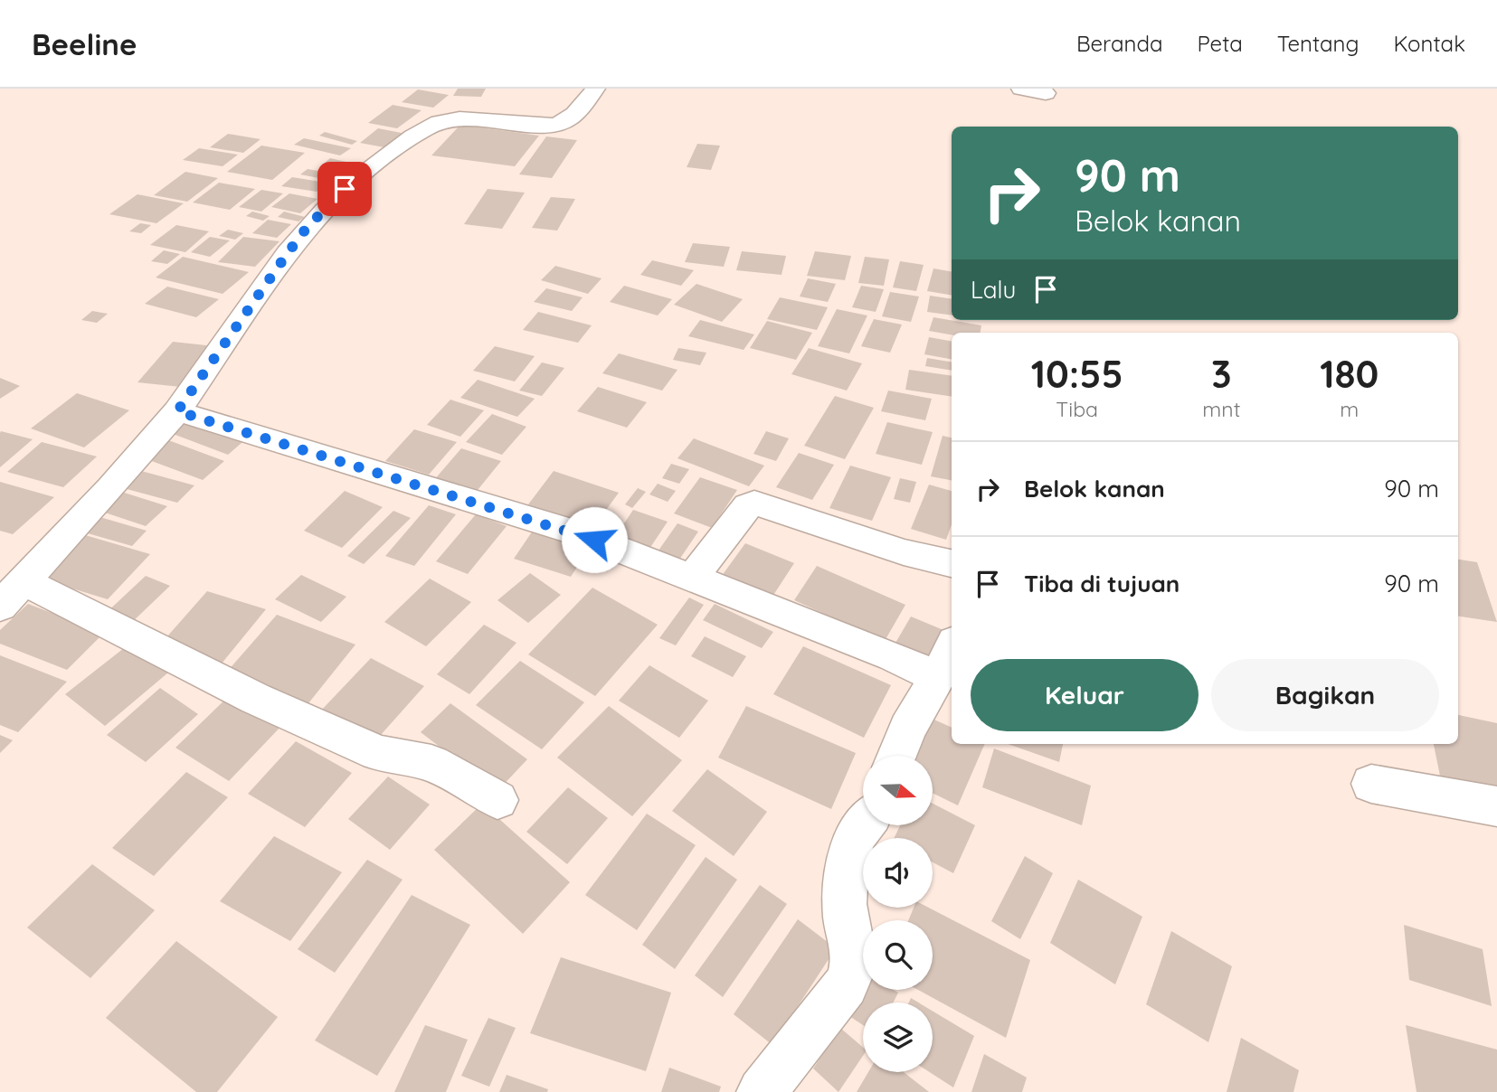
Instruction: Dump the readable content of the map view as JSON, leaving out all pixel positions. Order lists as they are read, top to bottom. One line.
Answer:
{"north":"right","page":{"header":"Beeline","nav":["Beranda","Peta","Tentang","Kontak"],"turn":["90 m","Belok kanan"],"then":"Lalu","eta":["10:55","Tiba","3","mnt","180","m"],"list":[{"name":"Belok kanan","value":"90 m"},{"name":"Tiba di tujuan","value":"90 m"}],"buttons":["Keluar","Bagikan"]}}
